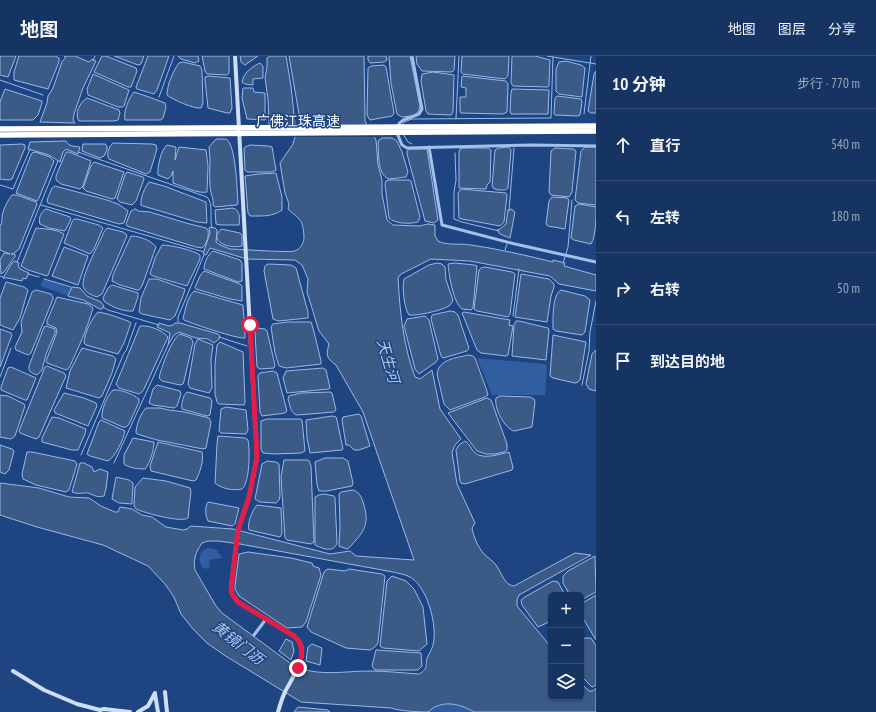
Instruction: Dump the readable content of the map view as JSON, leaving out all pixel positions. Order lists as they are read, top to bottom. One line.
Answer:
{"streets":{"highway":["广佛江珠高速"]},"water":["天生河","黄镜门沥"],"page":{"header":"地图","nav":["地图","图层","分享"],"heading":["10 分钟","步行 · 770 m"],"list":[["直行","540 m"],["左转","180 m"],["右转","50 m"],"到达目的地"],"map_buttons":["+","−"]}}
